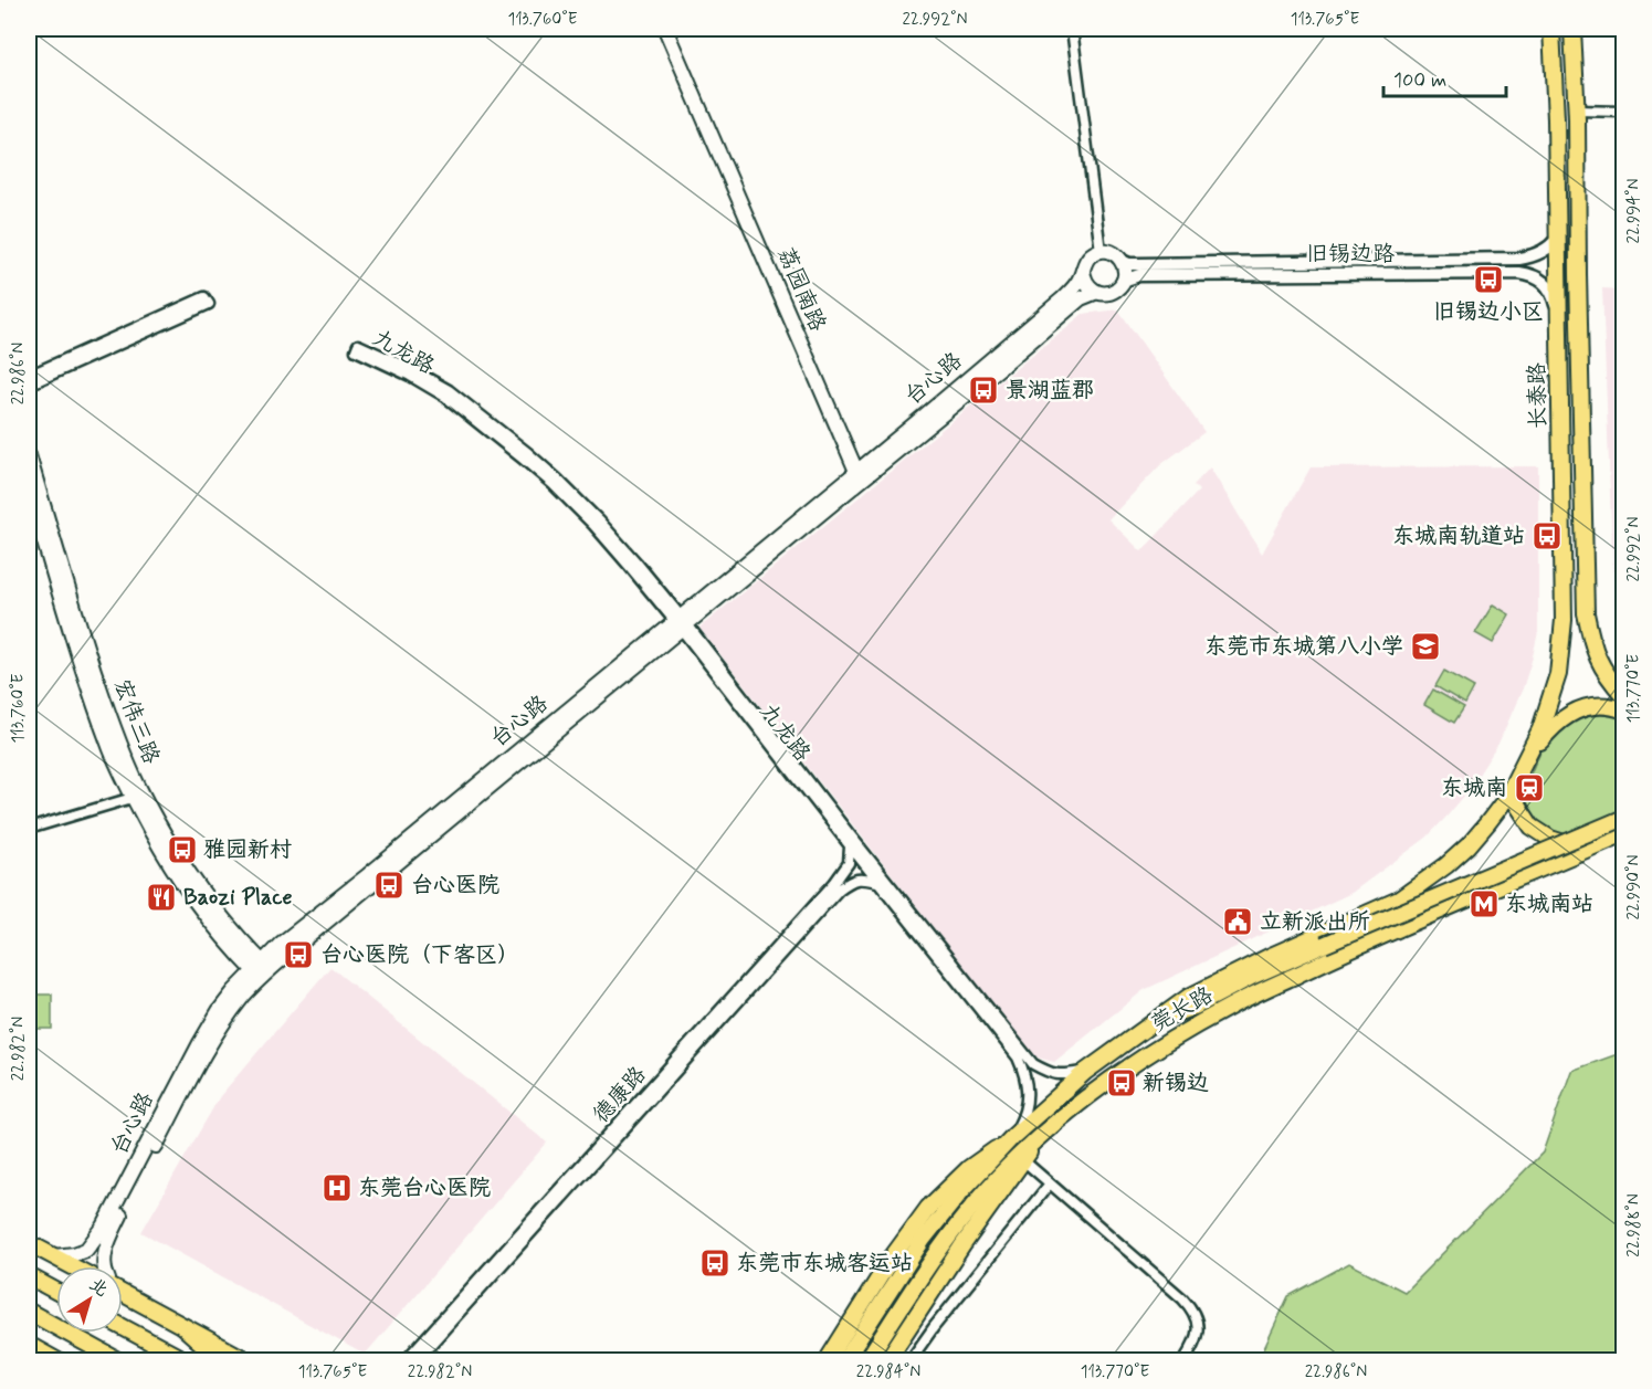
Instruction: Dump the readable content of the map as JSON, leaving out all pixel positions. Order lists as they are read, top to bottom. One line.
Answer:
{"streets":{"main road":["荔园南路","台心路","长泰路","宏伟三路","莞长路"],"street":["旧锡边路","九龙路","德康路"]},"crossings":[["旧锡边路","台心路"],["旧锡边路","长泰路"],["荔园南路","台心路"],["九龙路","台心路"],["九龙路","莞长路"],["九龙路","德康路"],["台心路","宏伟三路"],["长泰路","莞长路"]],"places":{"bus stop":["旧锡边小区","景湖蓝郡","东城南轨道站","雅园新村","台心医院","台心医院（下客区）","新锡边","东莞市东城客运站"],"school or university":["东莞市东城第八小学"],"station":["东城南"],"restaurant":["Baozi Place"],"metro station":["东城南站"],"public building":["立新派出所"],"hospital":["东莞台心医院"]},"scale_bar":"100 m","north":"top right","coordinates":["113.760°E","22.992°N","113.765°E","22.994°N","22.986°N","113.770°E","22.990°N","22.982°N","22.988°N","22.984°N"]}
